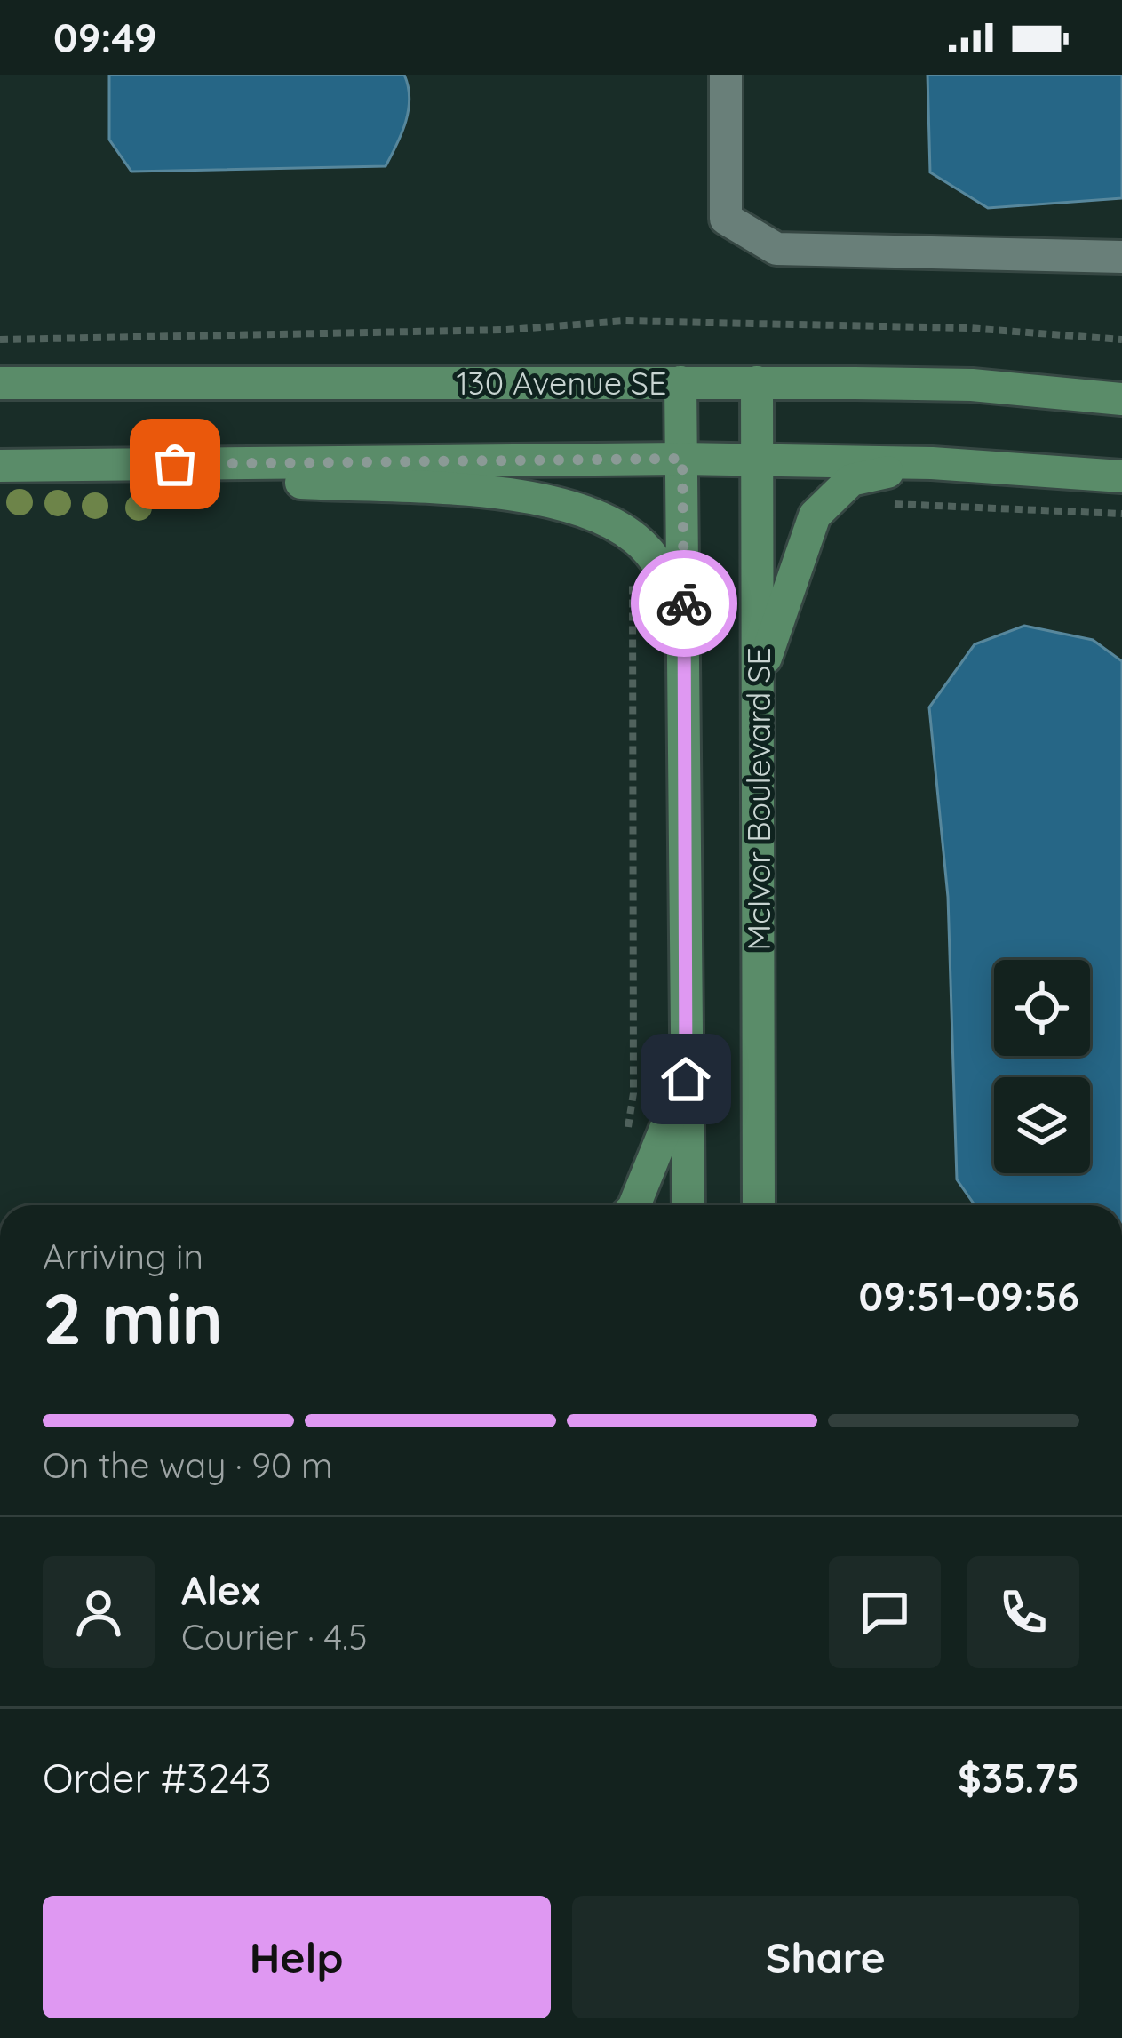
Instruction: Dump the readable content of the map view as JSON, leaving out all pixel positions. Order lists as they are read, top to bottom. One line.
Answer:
{"streets":{"main road":["130 Avenue SE","McIvor Boulevard SE"]},"crossings":[["130 Avenue SE","McIvor Boulevard SE"]],"page":{"status":"09:49","heading":["2 min","Arriving in","09:51–09:56"],"panel":["Alex","Courier · 4.5","Order #3243","$35.75"],"bar":"On the way · 90 m","buttons":["Help","Share"]}}
